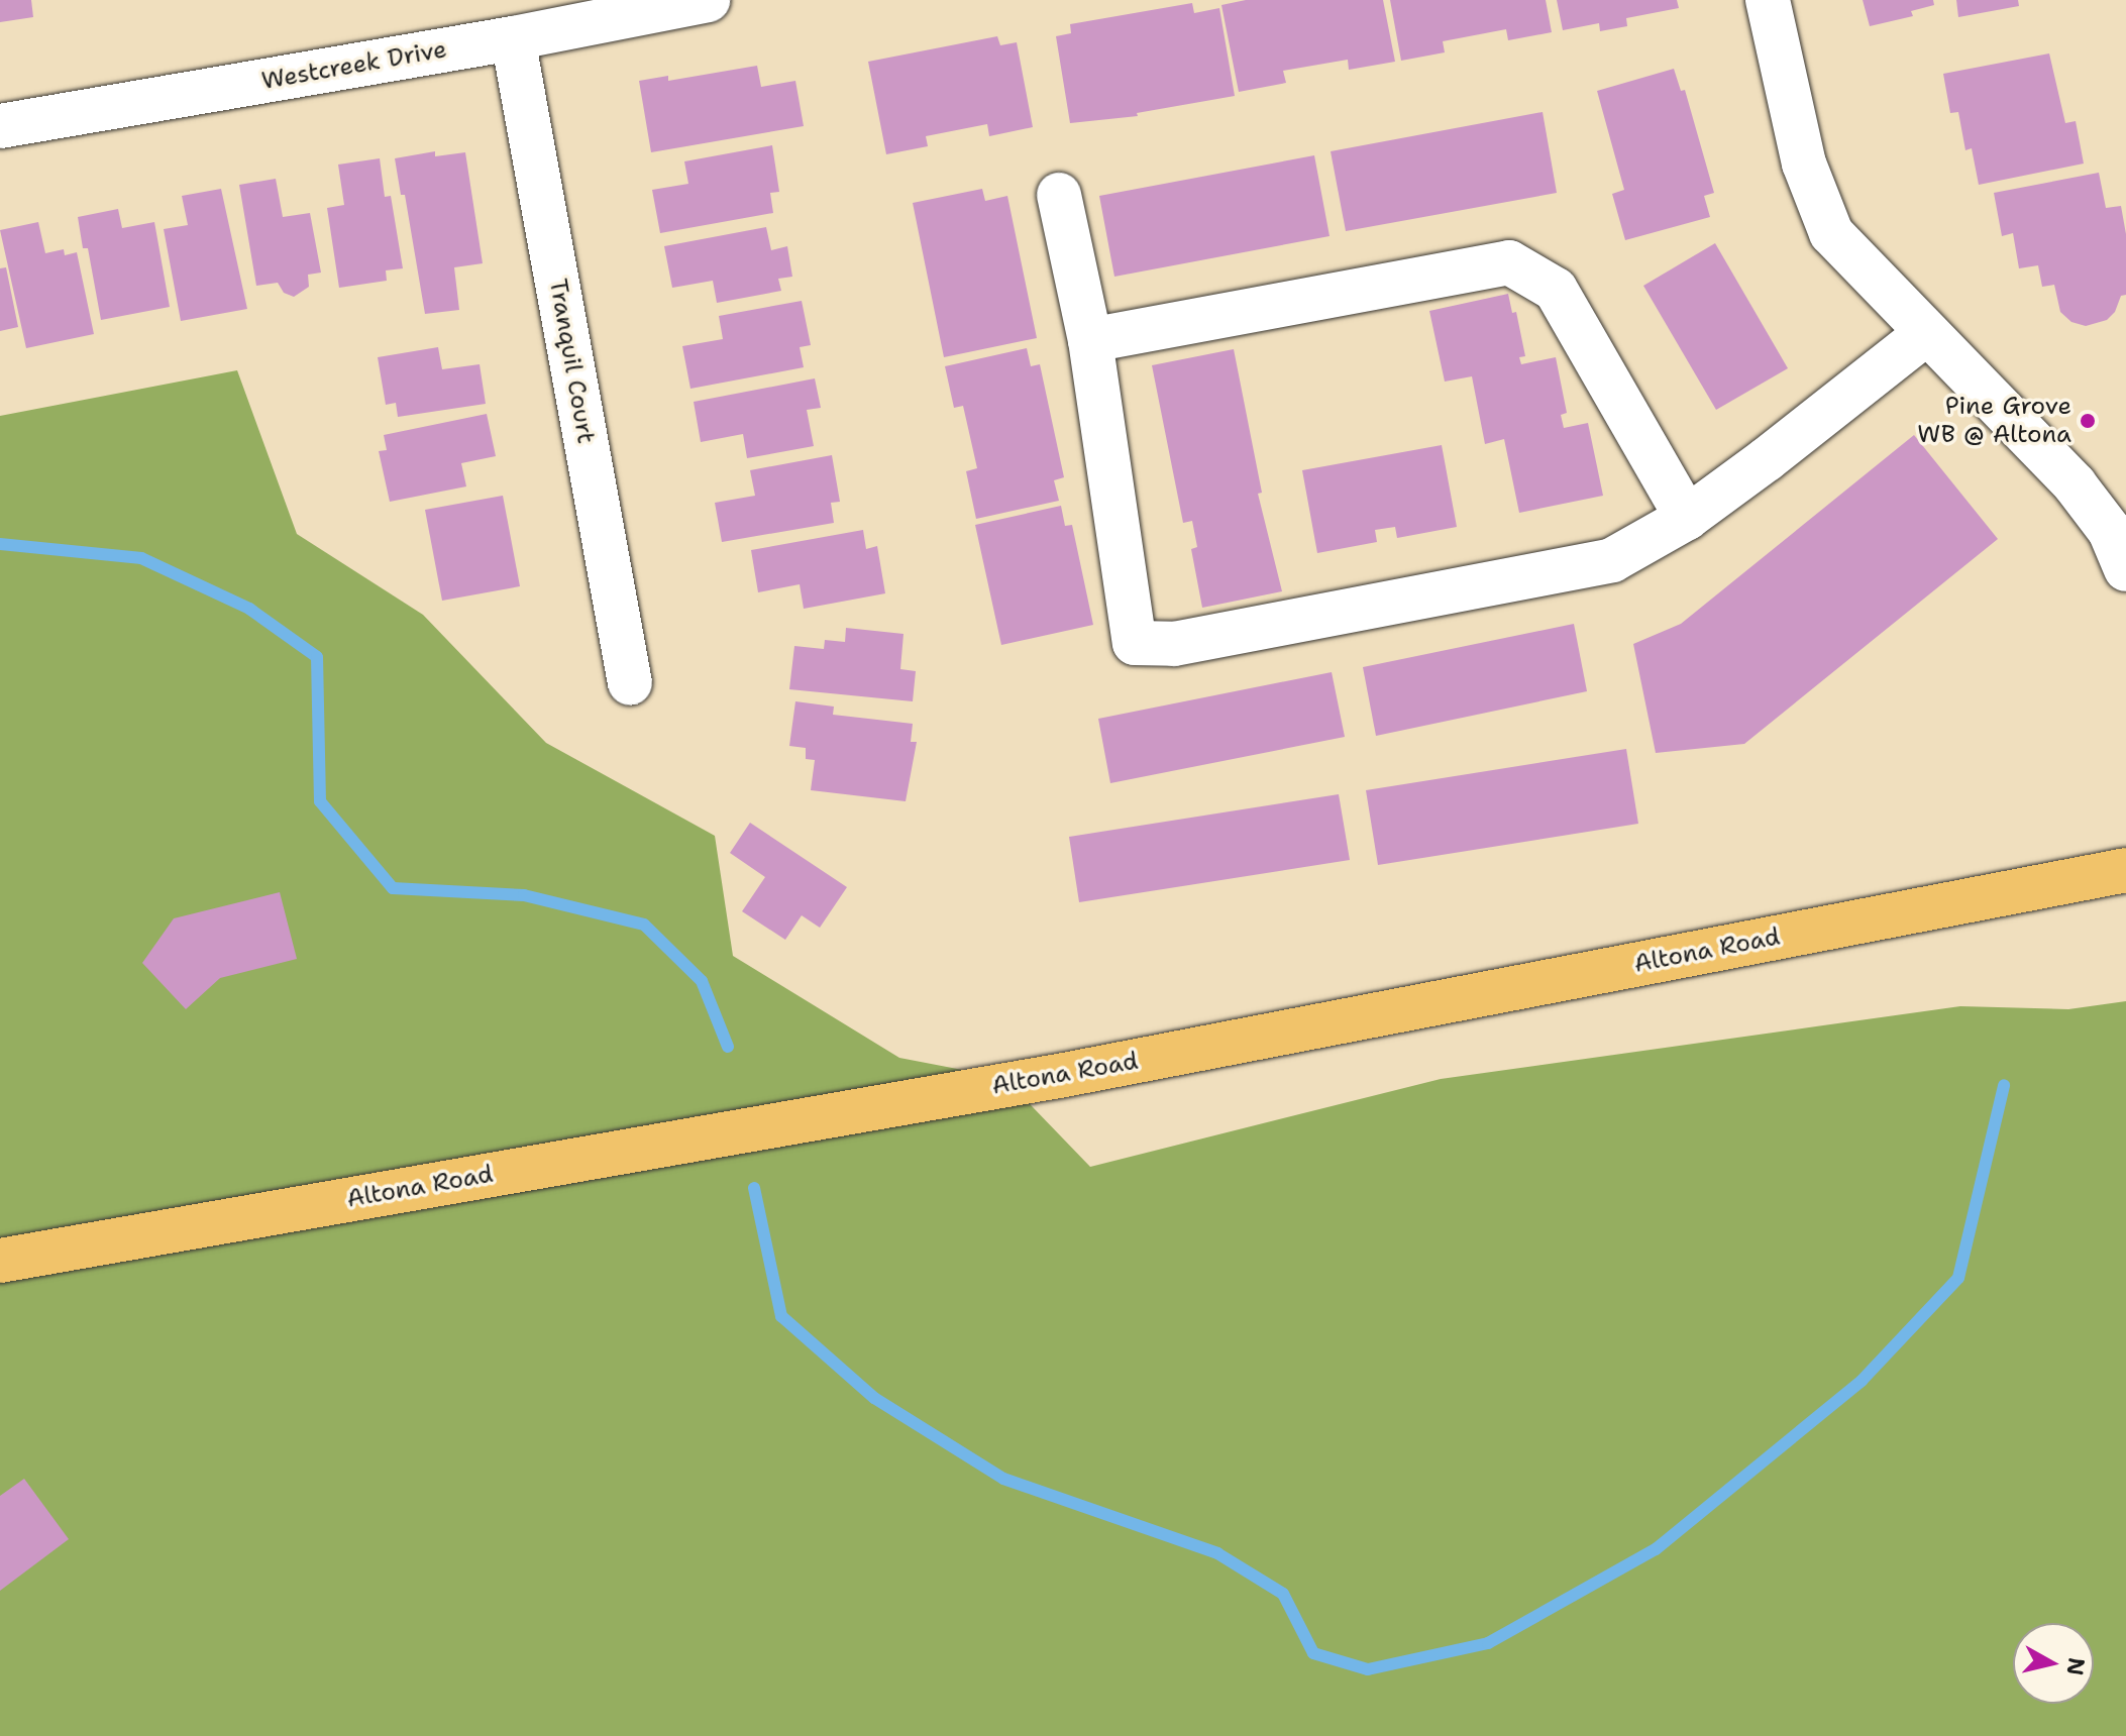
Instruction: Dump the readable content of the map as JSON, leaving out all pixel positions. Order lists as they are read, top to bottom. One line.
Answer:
{"streets":{"main road":["Altona Road"],"street":["Westcreek Drive","Tranquil Court"]},"crossings":[["Westcreek Drive","Tranquil Court"]],"places":["Pine Grove WB @ Altona"],"north":"right"}
